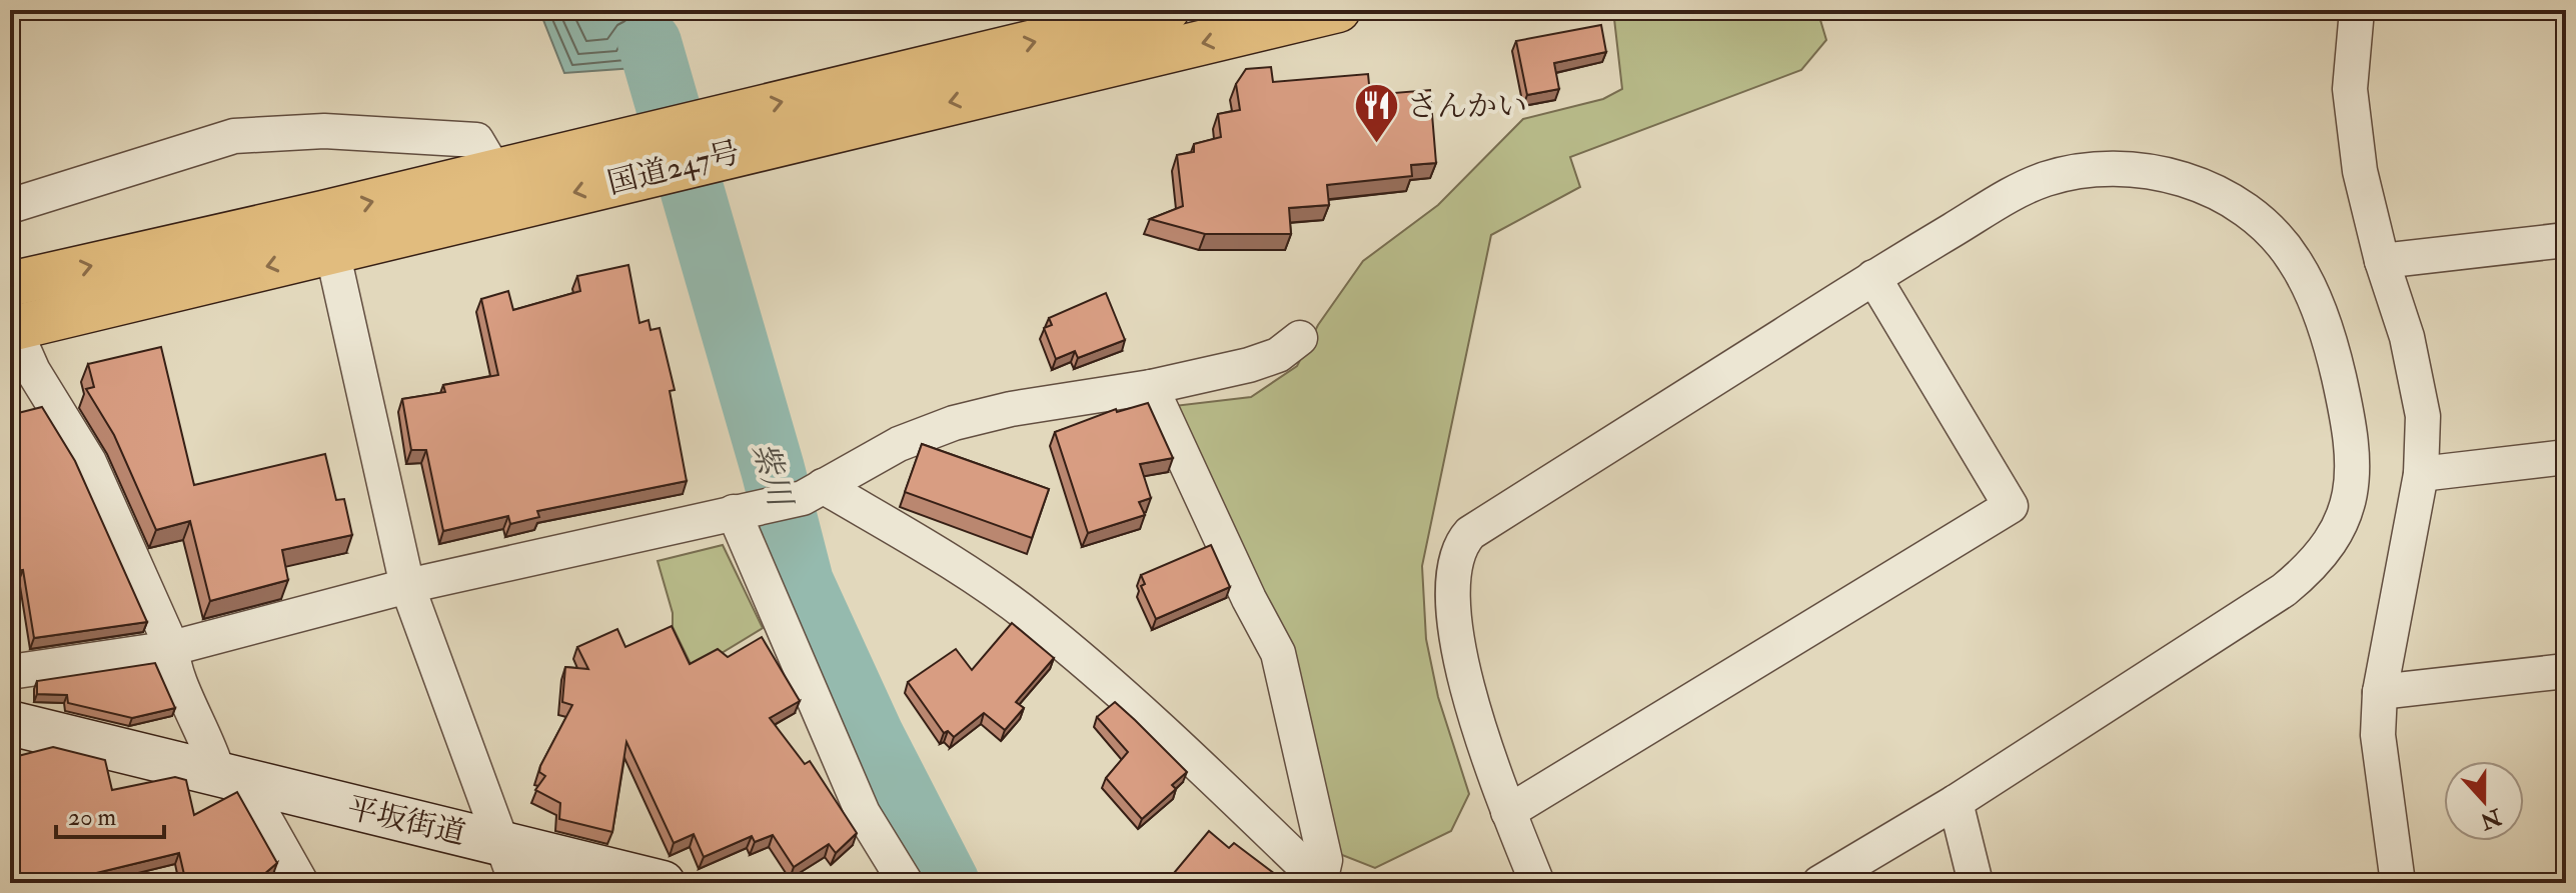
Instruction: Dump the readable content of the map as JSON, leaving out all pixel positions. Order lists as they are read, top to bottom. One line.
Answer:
{"streets":{"highway":["国道247号"],"street":["平坂街道"]},"water":["紫川"],"places":{"restaurant":["さんかい"]},"scale_bar":"20 m","north":"bottom"}
